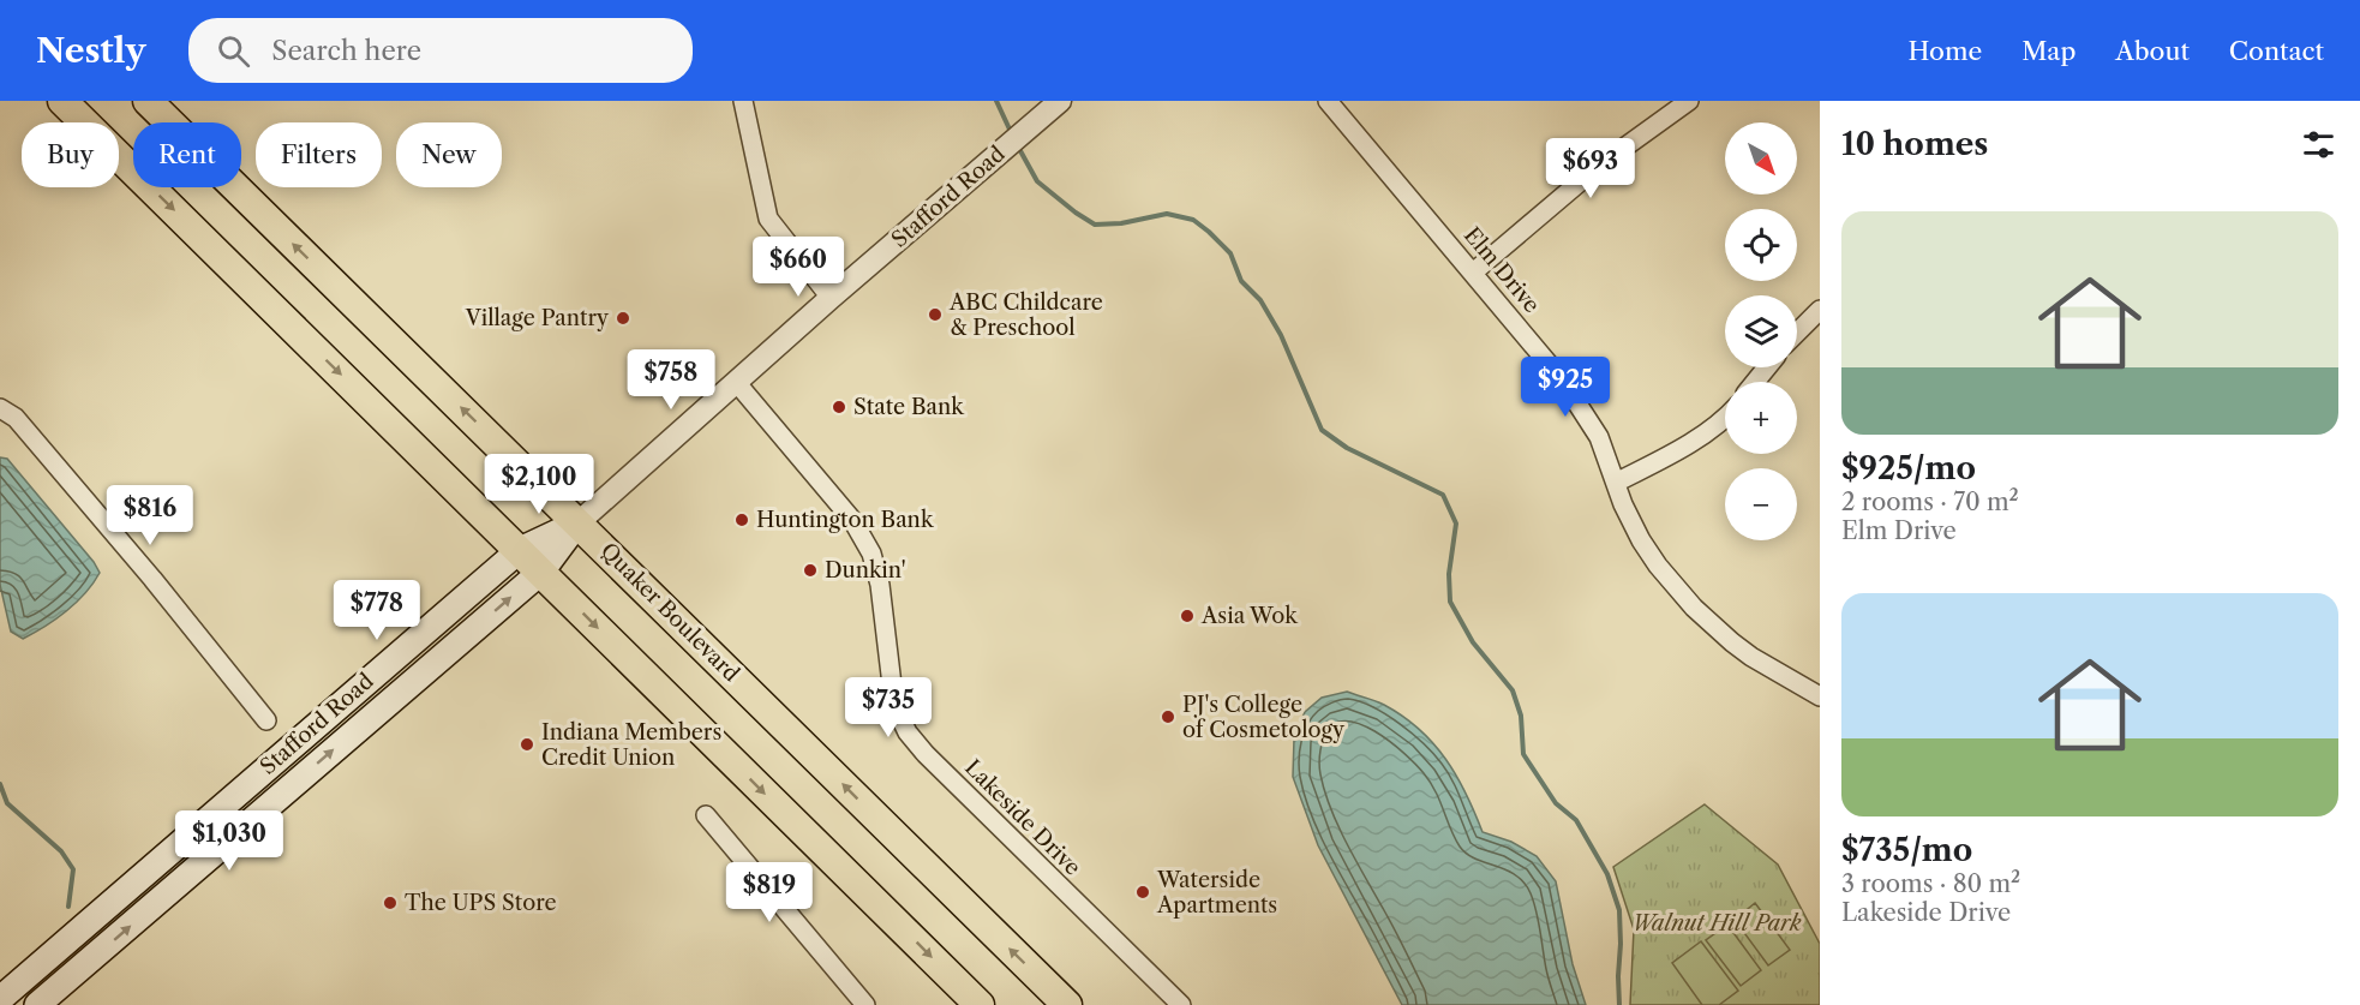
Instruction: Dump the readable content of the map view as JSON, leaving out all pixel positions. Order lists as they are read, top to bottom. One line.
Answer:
{"streets":{"main road":["Stafford Road","Quaker Boulevard"],"street":["Elm Drive","Lakeside Drive"]},"crossings":[["Stafford Road","Quaker Boulevard"],["Stafford Road","Lakeside Drive"]],"parks":["Walnut Hill Park"],"places":["ABC Childcare & Preschool","Village Pantry","State Bank","Huntington Bank","Dunkin'","Asia Wok","PJ's College of Cosmetology","Indiana Members Credit Union","Waterside Apartments","The UPS Store"],"north":"bottom right","page":{"header":"Nestly","search":"Search here","nav":["Home","Map","About","Contact"],"heading":"10 homes","map_buttons":["+","−"],"chip":["Buy","Rent","Filters","New"],"price":["$693","$660","$758","$925","$2,100","$816","$778","$735","$1,030","$819"],"list":[{"name":"$925/mo","note":"2 rooms · 70 m² · Elm Drive"},{"name":"$735/mo","note":"3 rooms · 80 m² · Lakeside Drive"}]}}
